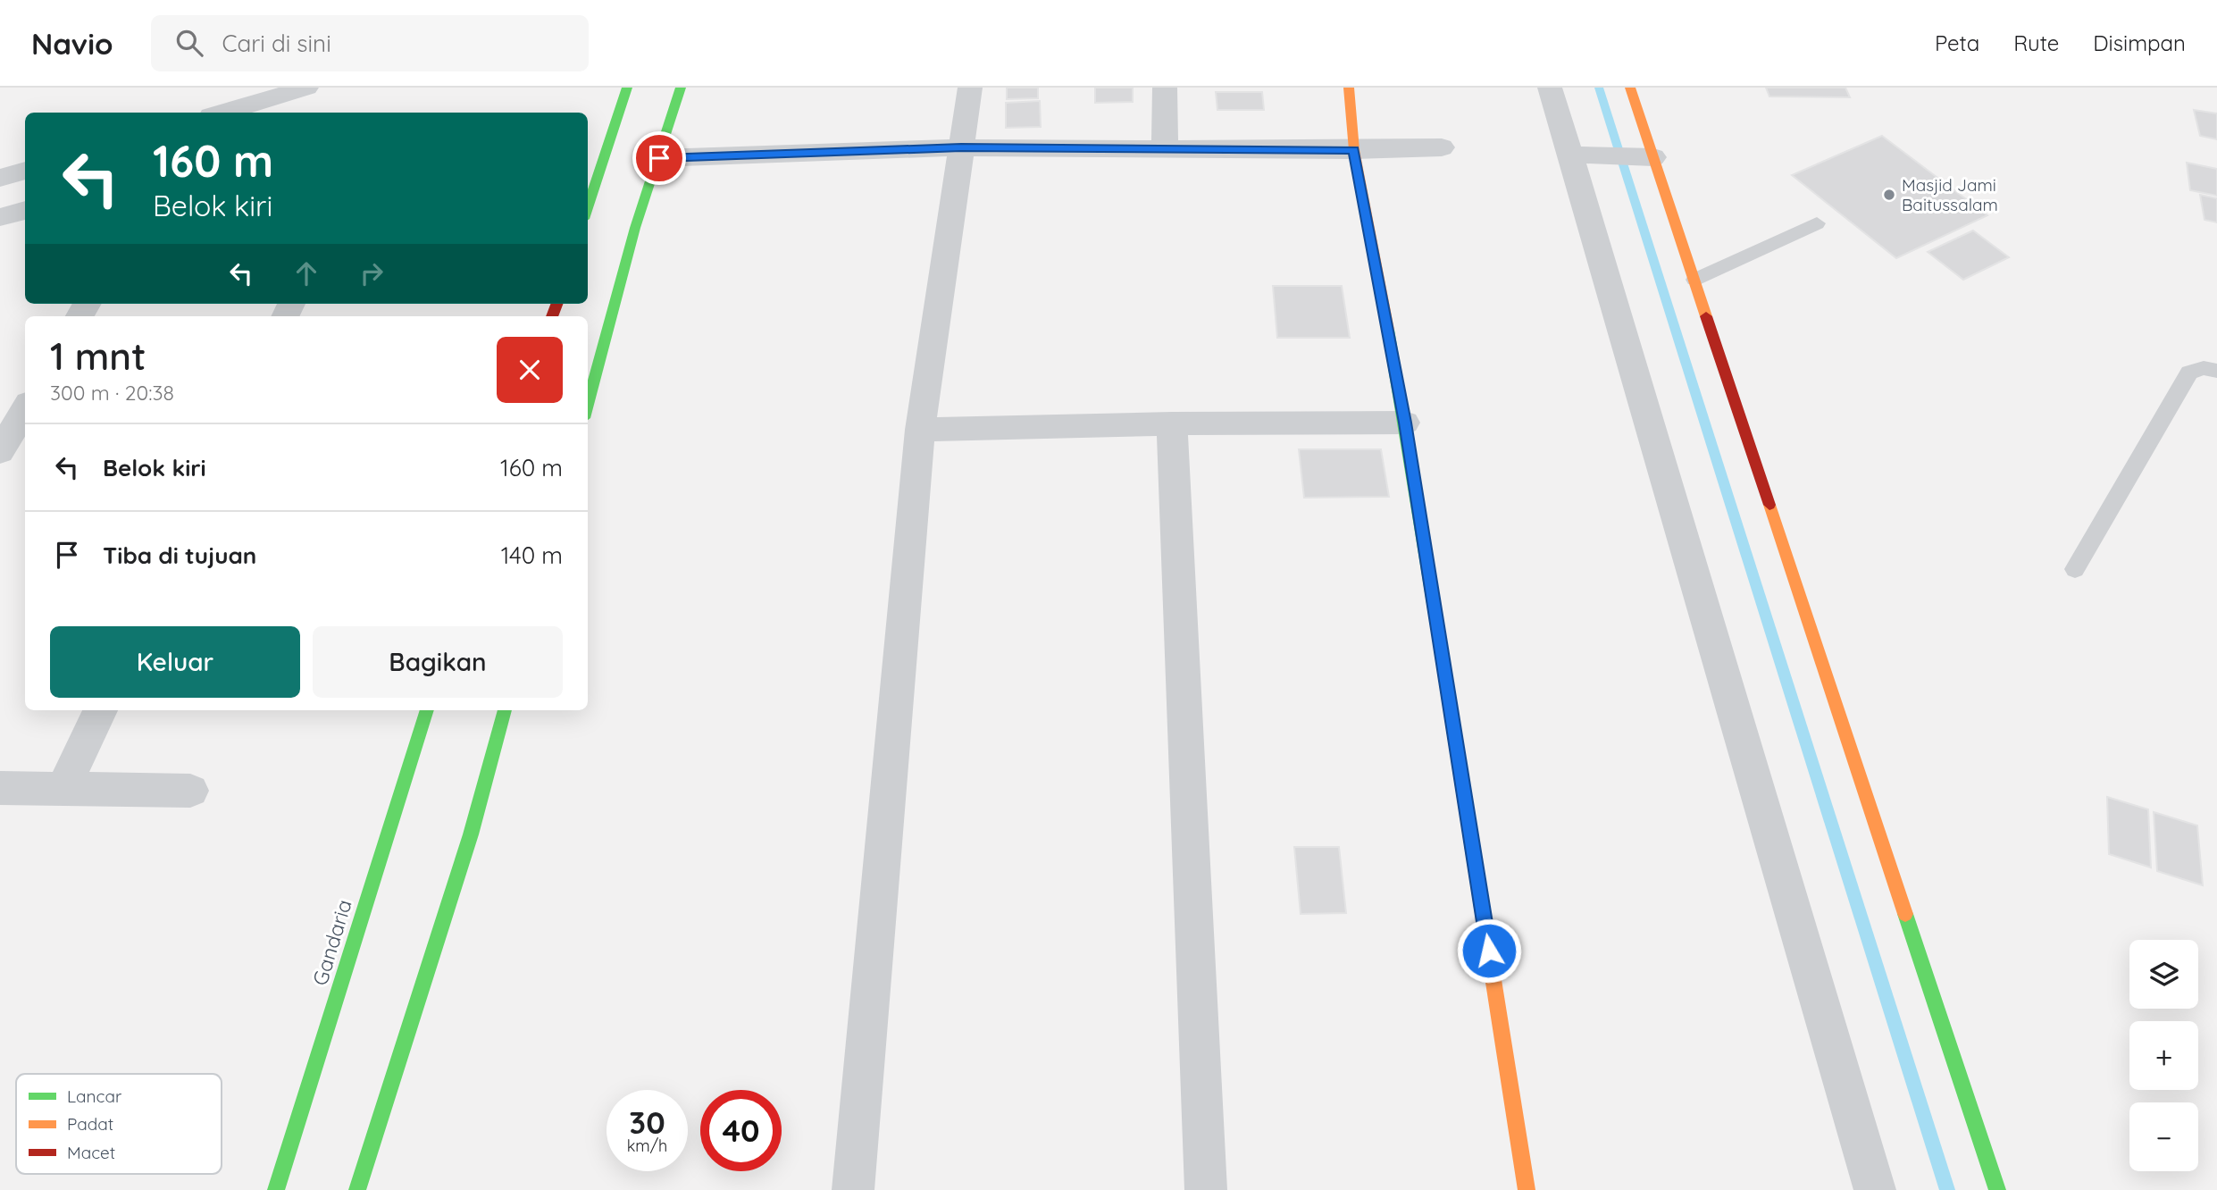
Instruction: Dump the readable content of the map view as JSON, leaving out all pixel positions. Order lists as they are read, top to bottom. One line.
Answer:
{"streets":{"street":["Gandaria"]},"places":["Masjid Jami Baitussalam"],"legend":["Lancar","Padat","Macet"],"page":{"header":"Navio","search":"Cari di sini","nav":["Peta","Rute","Disimpan"],"turn":["160 m","Belok kiri"],"heading":["1 mnt","300 m · 20:38"],"list":[{"name":"Belok kiri","value":"160 m"},{"name":"Tiba di tujuan","value":"140 m"}],"buttons":["Keluar","Bagikan"],"map_buttons":["+","−"],"speed":"30 km/h","limit":"40"}}
